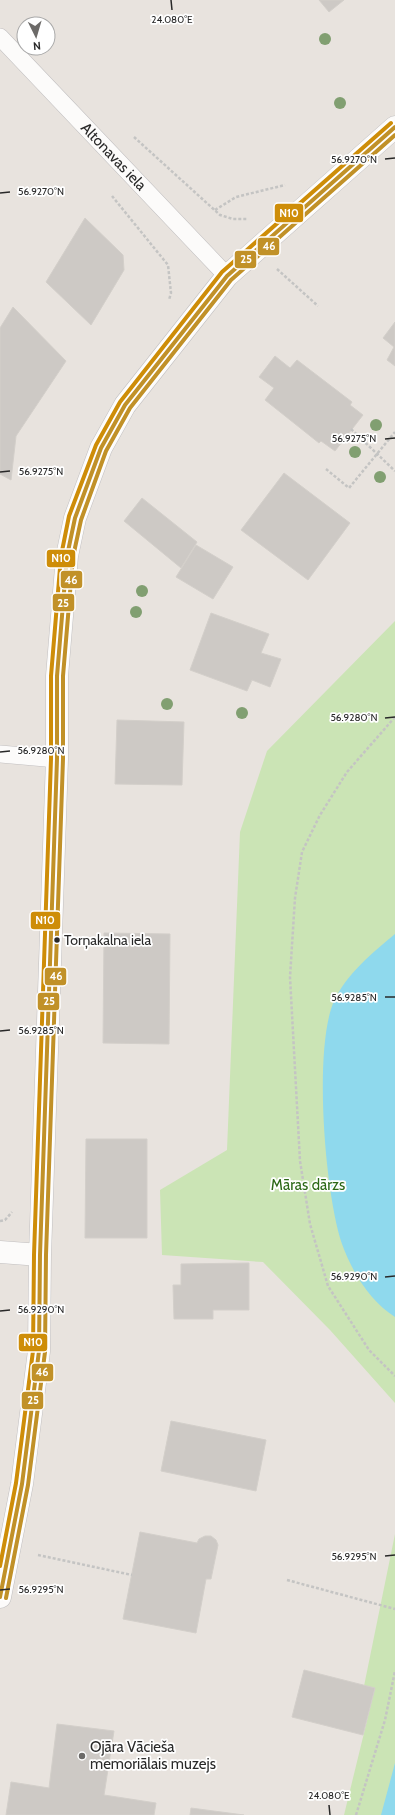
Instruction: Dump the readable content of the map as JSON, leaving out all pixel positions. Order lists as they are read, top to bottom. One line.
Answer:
{"streets":{"lane":["Altonavas iela"]},"parks":["Māras dārzs"],"places":["Torņakalna iela","Ojāra Vācieša memoriālais muzejs"],"lines":["transit line N10","transit line 25","transit line 46"],"north":"bottom","coordinates":["24.080°E","56.9270°N","56.9275°N","56.9280°N","56.9285°N","56.9290°N","56.9295°N"]}
